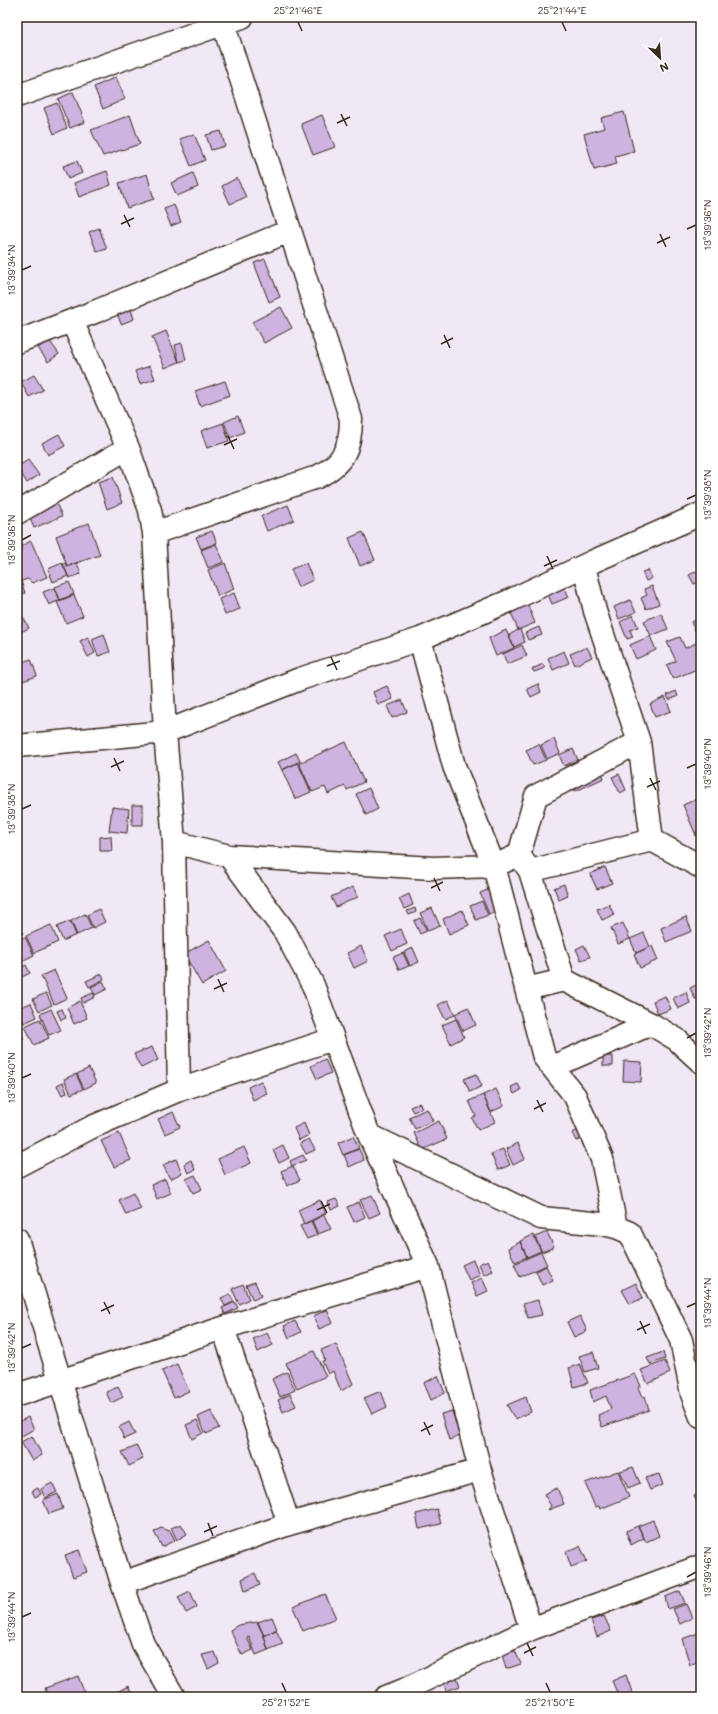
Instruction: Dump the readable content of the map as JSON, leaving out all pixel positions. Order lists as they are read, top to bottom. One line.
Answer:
{"north":"bottom right","coordinates":["25°21'46\"E","25°21'44\"E","13°39'36\"N","13°39'34\"N","13°39'38\"N","13°39'40\"N","13°39'42\"N","13°39'44\"N","13°39'46\"N","25°21'52\"E","25°21'50\"E"]}
